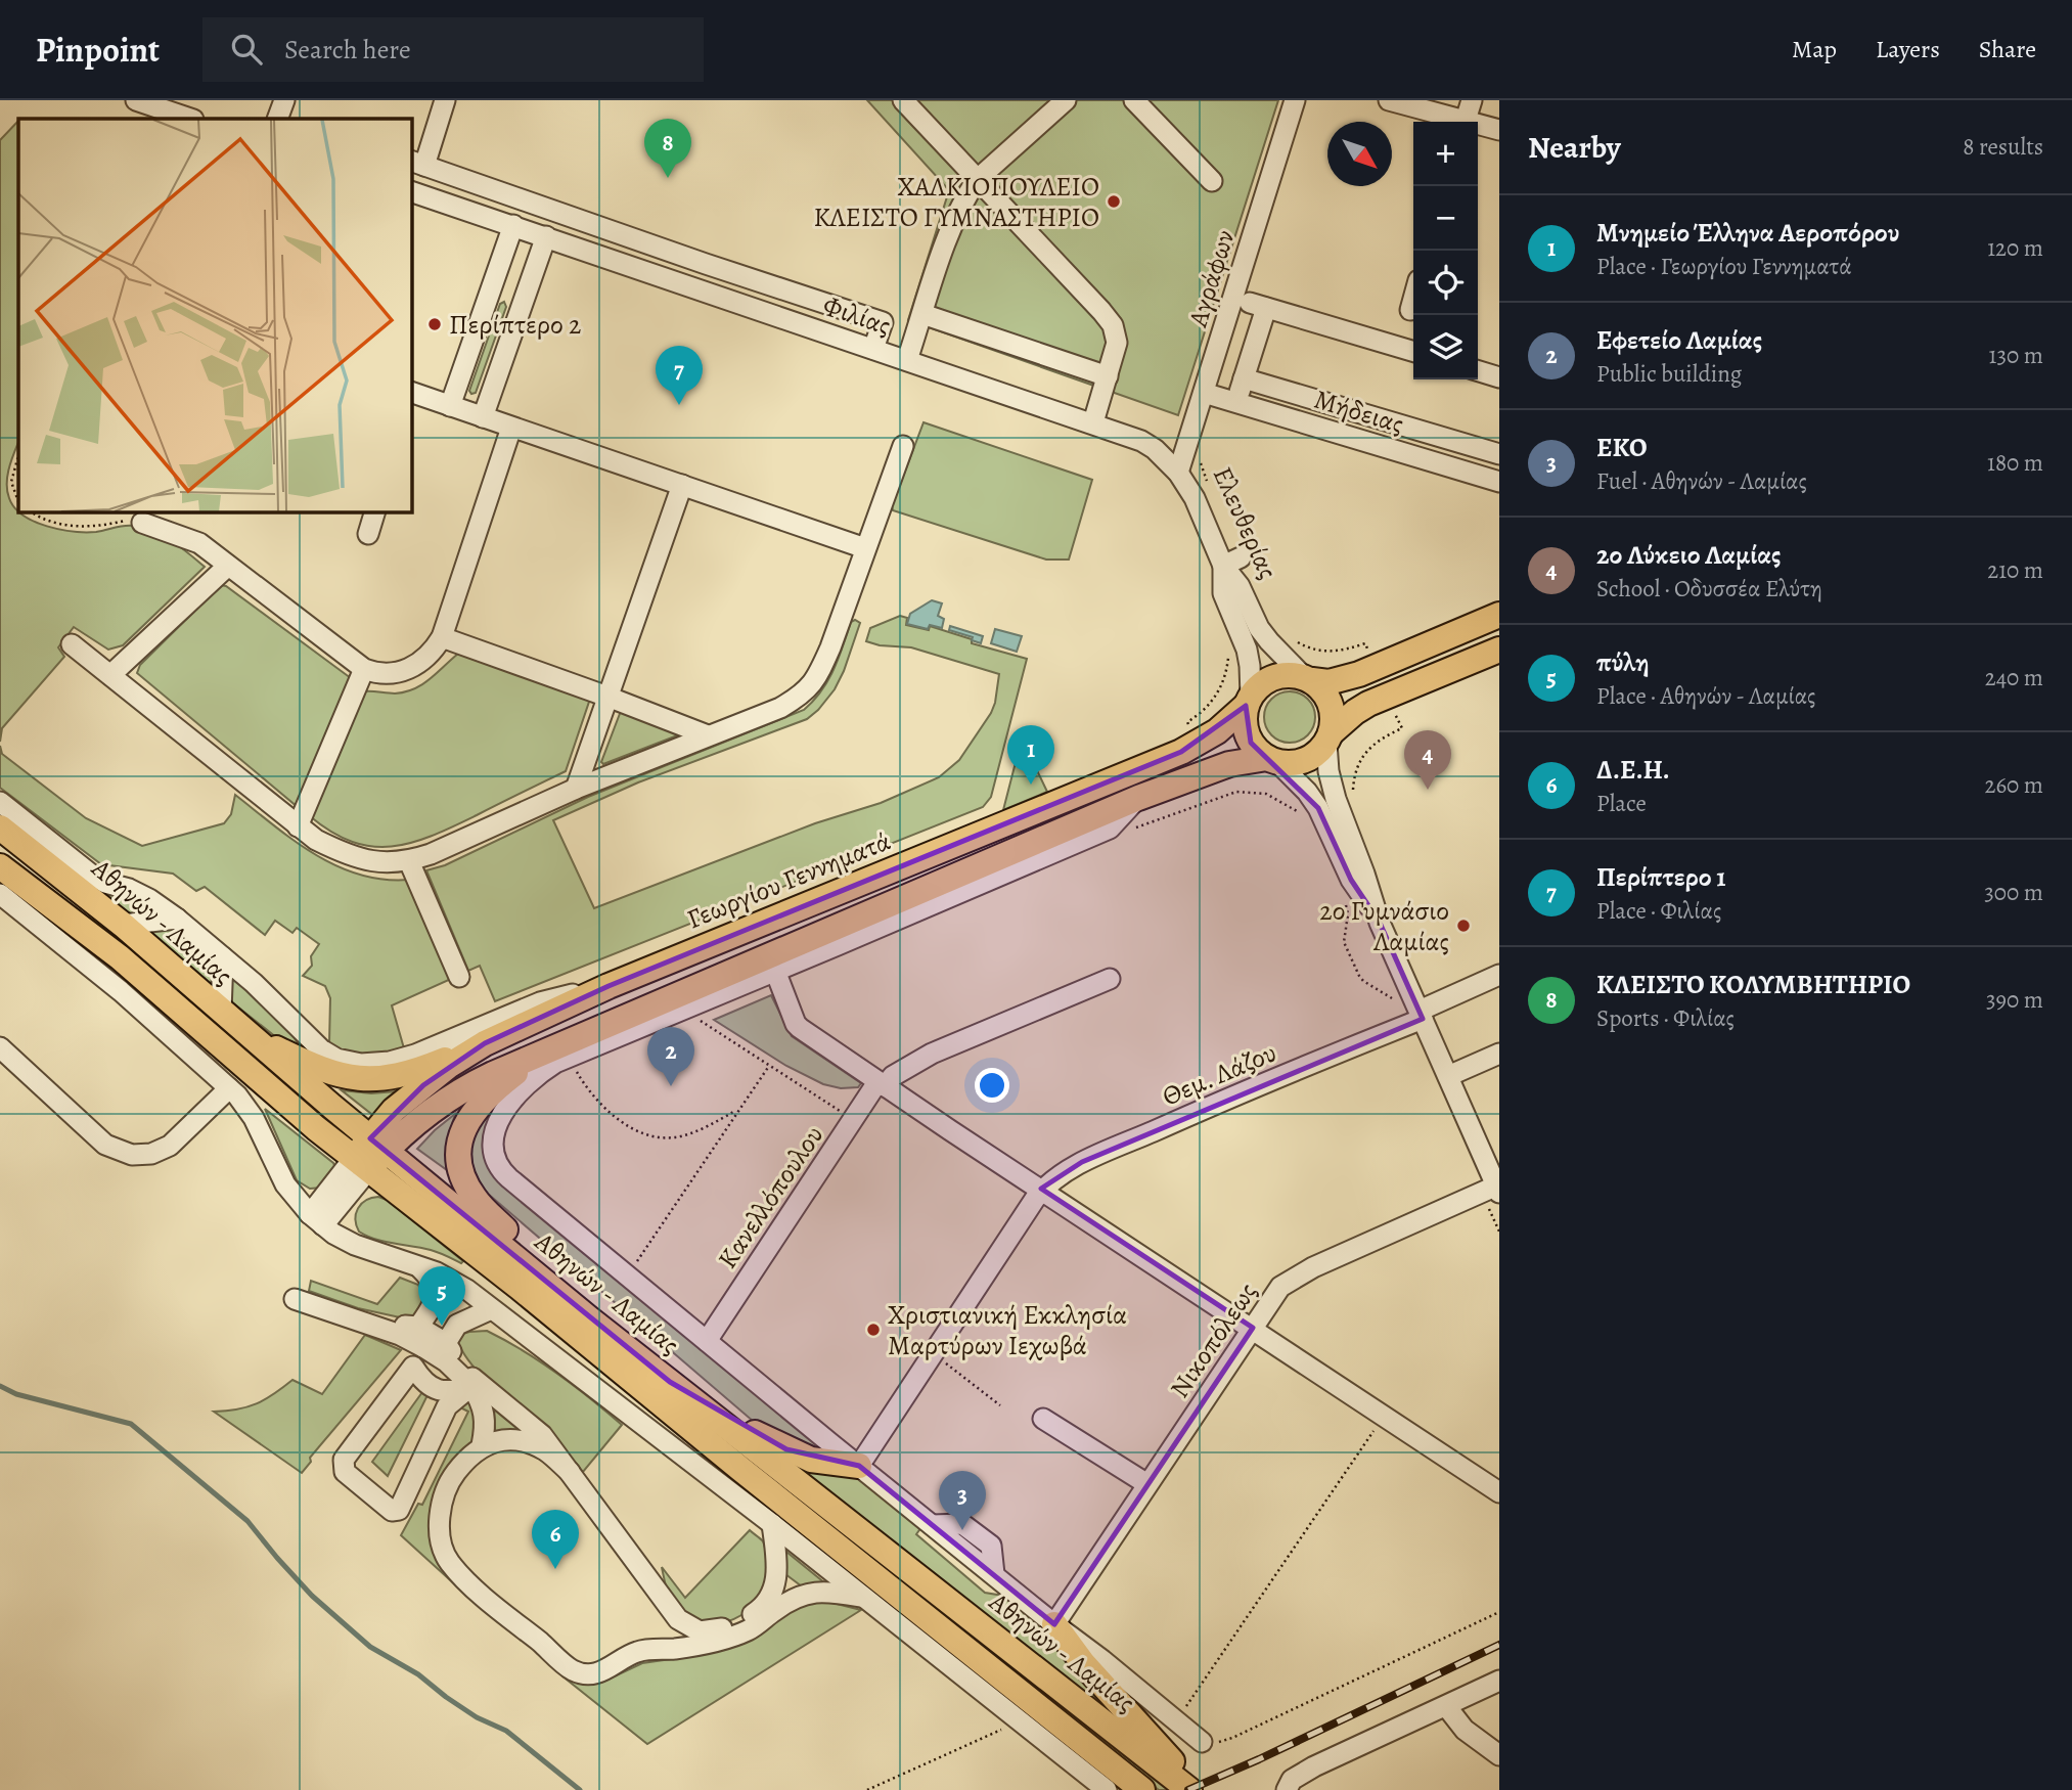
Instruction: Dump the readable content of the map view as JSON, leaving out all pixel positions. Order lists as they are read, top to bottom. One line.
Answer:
{"streets":{"main road":["Γεωργίου Γεννηματά","Αθηνών - Λαμίας"],"street":["Αγράφων","Φιλίας","Μήδειας","Θεμ. Λάζου","Κανελλόπουλου","Νικοπόλεως"],"path":["Ελευθερίας"]},"crossings":[["Αγράφων","Φιλίας"],["Αγράφων","Μήδειας"],["Φιλίας","Γεωργίου Γεννηματά"],["Γεωργίου Γεννηματά","Αθηνών - Λαμίας"]],"places":["ΧΑΛΚΙΟΠΟΥΛΕΙΟ ΚΛΕΙΣΤΟ ΓΥΜΝΑΣΤΗΡΙΟ","Περίπτερο 2","2ο Γυμνάσιο Λαμίας","Χριστιανική Εκκλησία Μαρτύρων Ιεχωβά"],"north":"bottom right","page":{"header":"Pinpoint","search":"Search here","nav":["Map","Layers","Share"],"heading":["Nearby","8 results"],"pins":["8","7","1","4","2","5","3","6"],"map_buttons":["+","−"],"list":[{"mark":"1","name":"Μνημείο Έλληνα Αεροπόρου","note":"Place · Γεωργίου Γεννηματά","value":"120 m"},{"mark":"2","name":"Εφετείο Λαμίας","note":"Public building","value":"130 m"},{"mark":"3","name":"EKO","note":"Fuel · Αθηνών - Λαμίας","value":"180 m"},{"mark":"4","name":"2ο Λύκειο Λαμίας","note":"School · Οδυσσέα Ελύτη","value":"210 m"},{"mark":"5","name":"πύλη","note":"Place · Αθηνών - Λαμίας","value":"240 m"},{"mark":"6","name":"Δ.Ε.Η.","note":"Place","value":"260 m"},{"mark":"7","name":"Περίπτερο 1","note":"Place · Φιλίας","value":"300 m"},{"mark":"8","name":"ΚΛΕΙΣΤΟ ΚΟΛΥΜΒΗΤΗΡΙΟ","note":"Sports · Φιλίας","value":"390 m"}]}}
